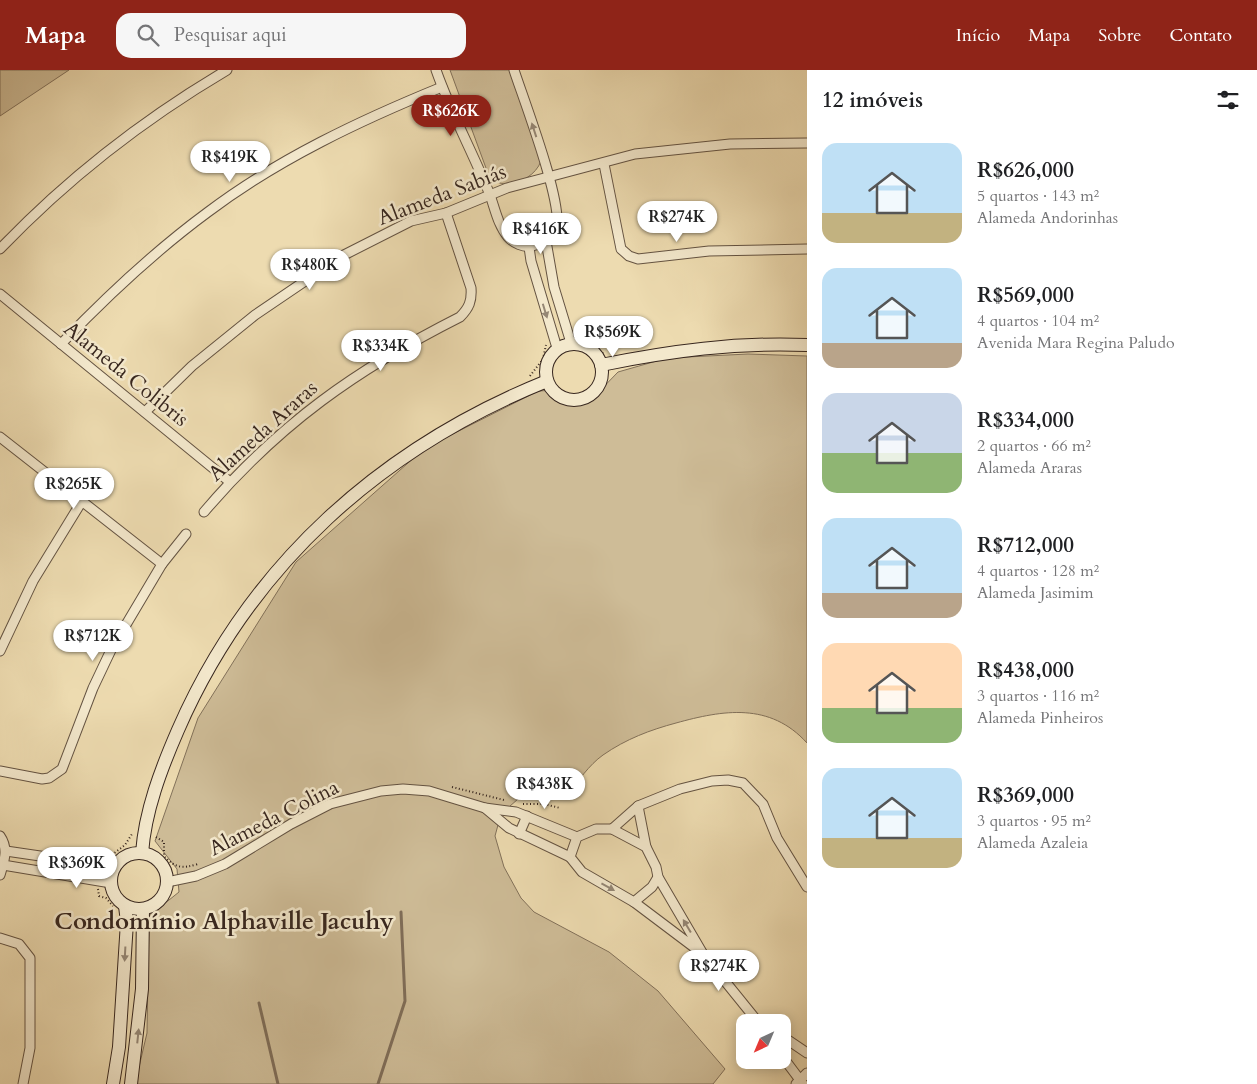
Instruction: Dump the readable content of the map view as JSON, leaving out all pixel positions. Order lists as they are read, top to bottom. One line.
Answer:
{"streets":{"street":["Alameda Sabiás","Alameda Colibris","Alameda Araras","Alameda Colina"]},"crossings":[["Alameda Sabiás","Alameda Colibris"],["Alameda Sabiás","Alameda Araras"],["Alameda Colibris","Alameda Araras"]],"districts":["Condomínio Alphaville Jacuhy"],"north":"bottom left","page":{"header":"Mapa","search":"Pesquisar aqui","nav":["Início","Mapa","Sobre","Contato"],"heading":"12 imóveis","price":["R$626K","R$419K","R$274K","R$416K","R$480K","R$569K","R$334K","R$265K","R$712K","R$438K","R$369K","R$274K"],"list":[{"name":"R$626,000","note":"5 quartos · 143 m² · Alameda Andorinhas"},{"name":"R$569,000","note":"4 quartos · 104 m² · Avenida Mara Regina Paludo"},{"name":"R$334,000","note":"2 quartos · 66 m² · Alameda Araras"},{"name":"R$712,000","note":"4 quartos · 128 m² · Alameda Jasimim"},{"name":"R$438,000","note":"3 quartos · 116 m² · Alameda Pinheiros"},{"name":"R$369,000","note":"3 quartos · 95 m² · Alameda Azaleia"}]}}
